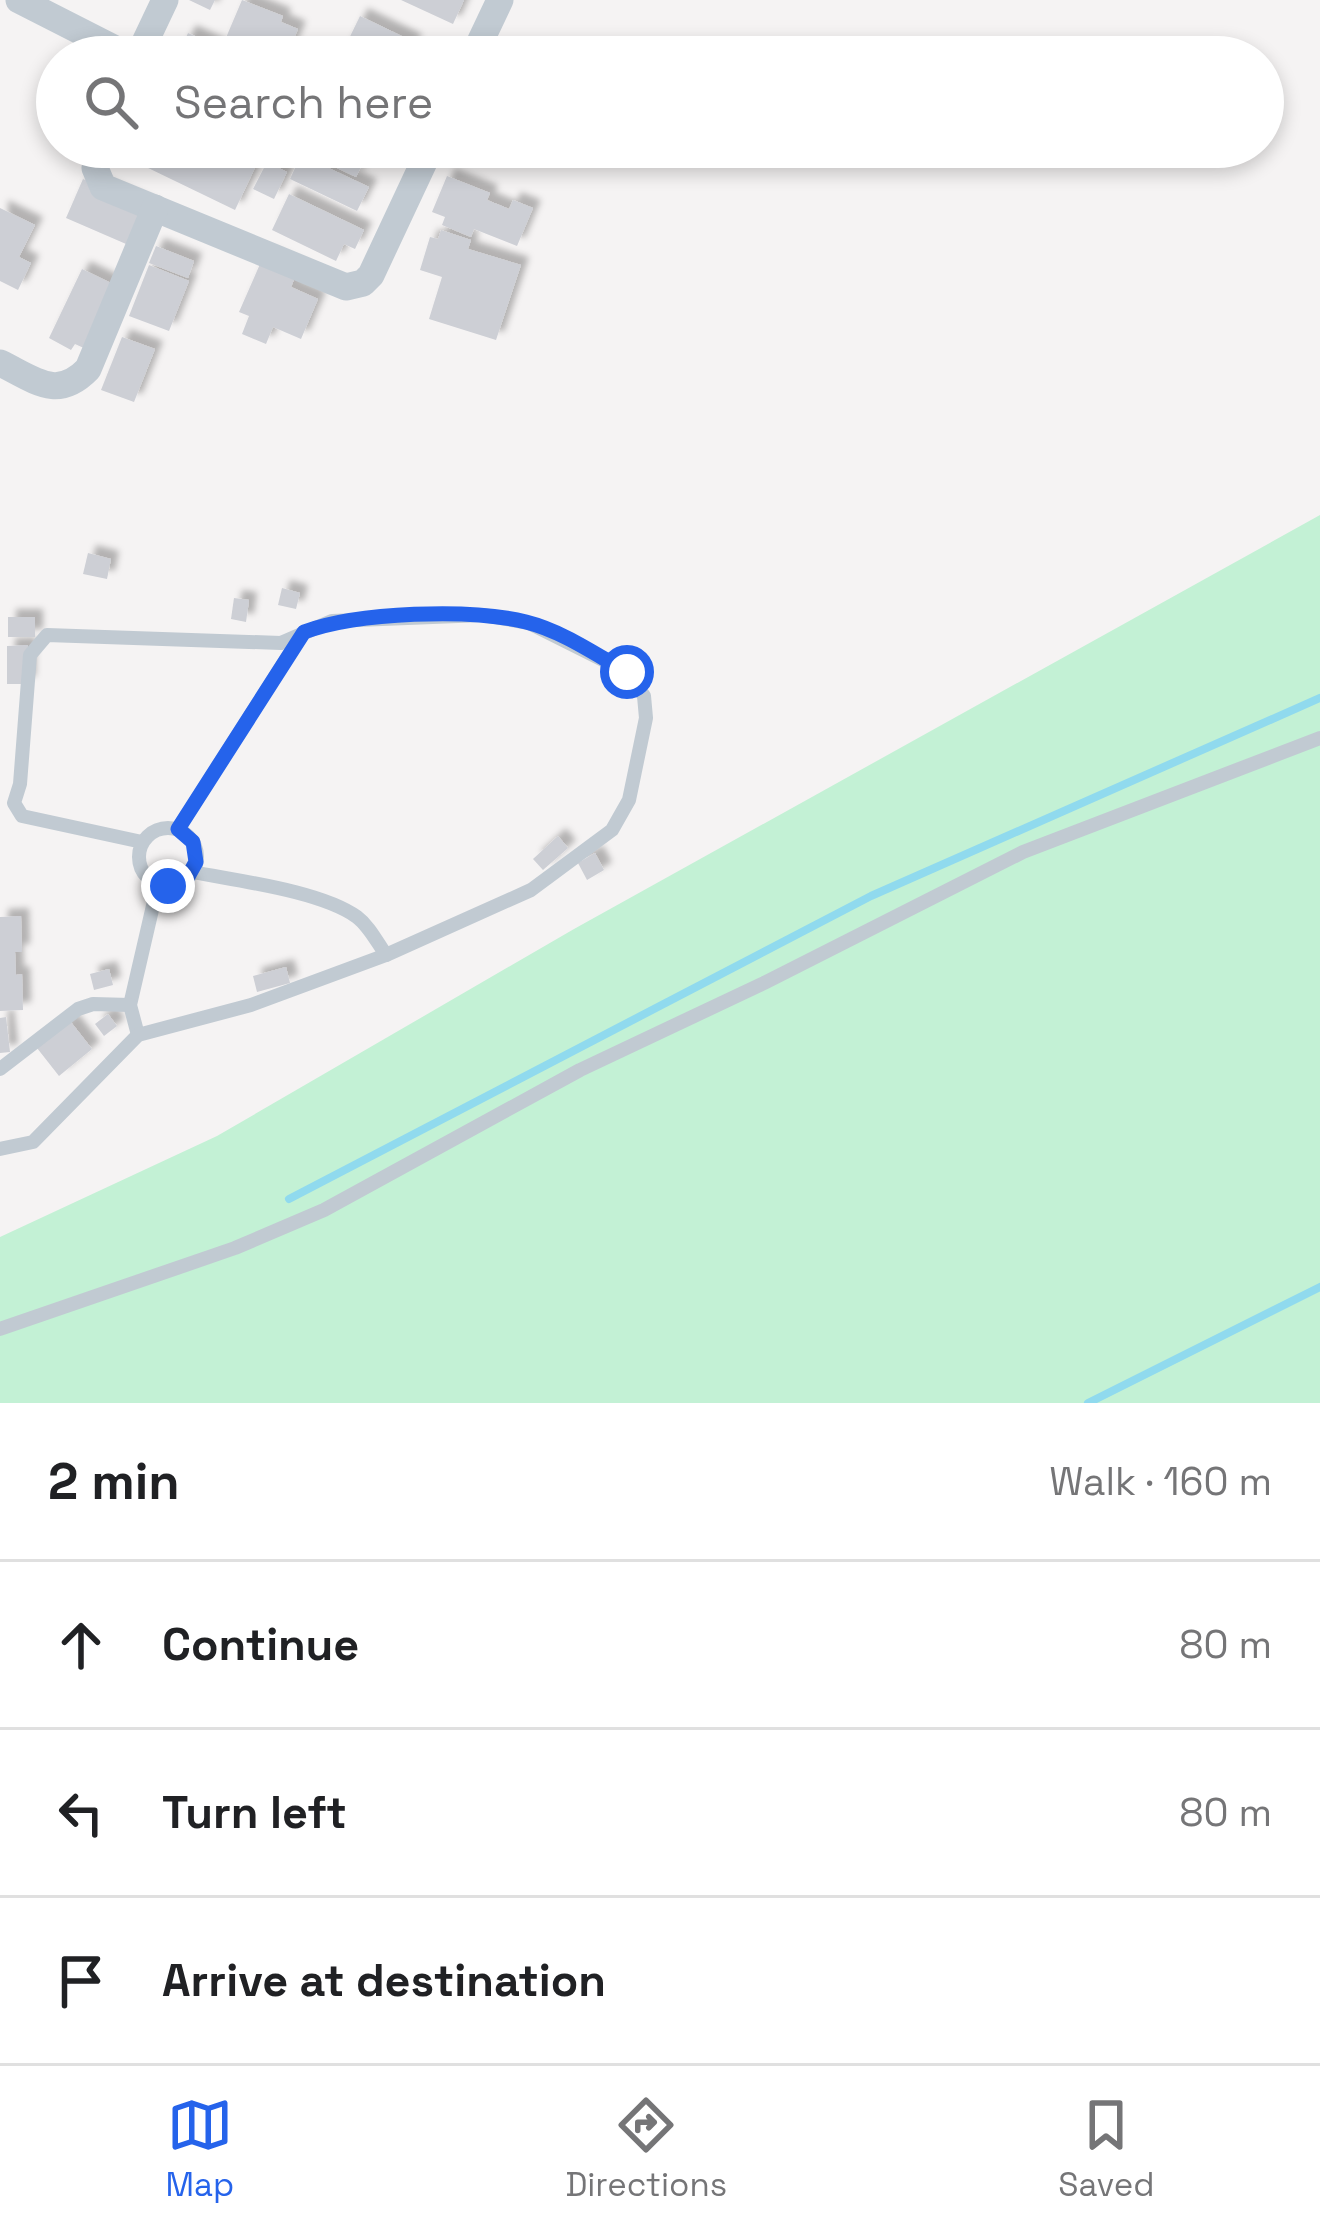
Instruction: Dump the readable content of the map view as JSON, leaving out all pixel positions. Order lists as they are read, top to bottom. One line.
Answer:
{"page":{"search":"Search here","heading":["2 min","Walk · 160 m"],"list":[["Continue","80 m"],["Turn left","80 m"],"Arrive at destination"],"nav":["Map","Directions","Saved"]}}
